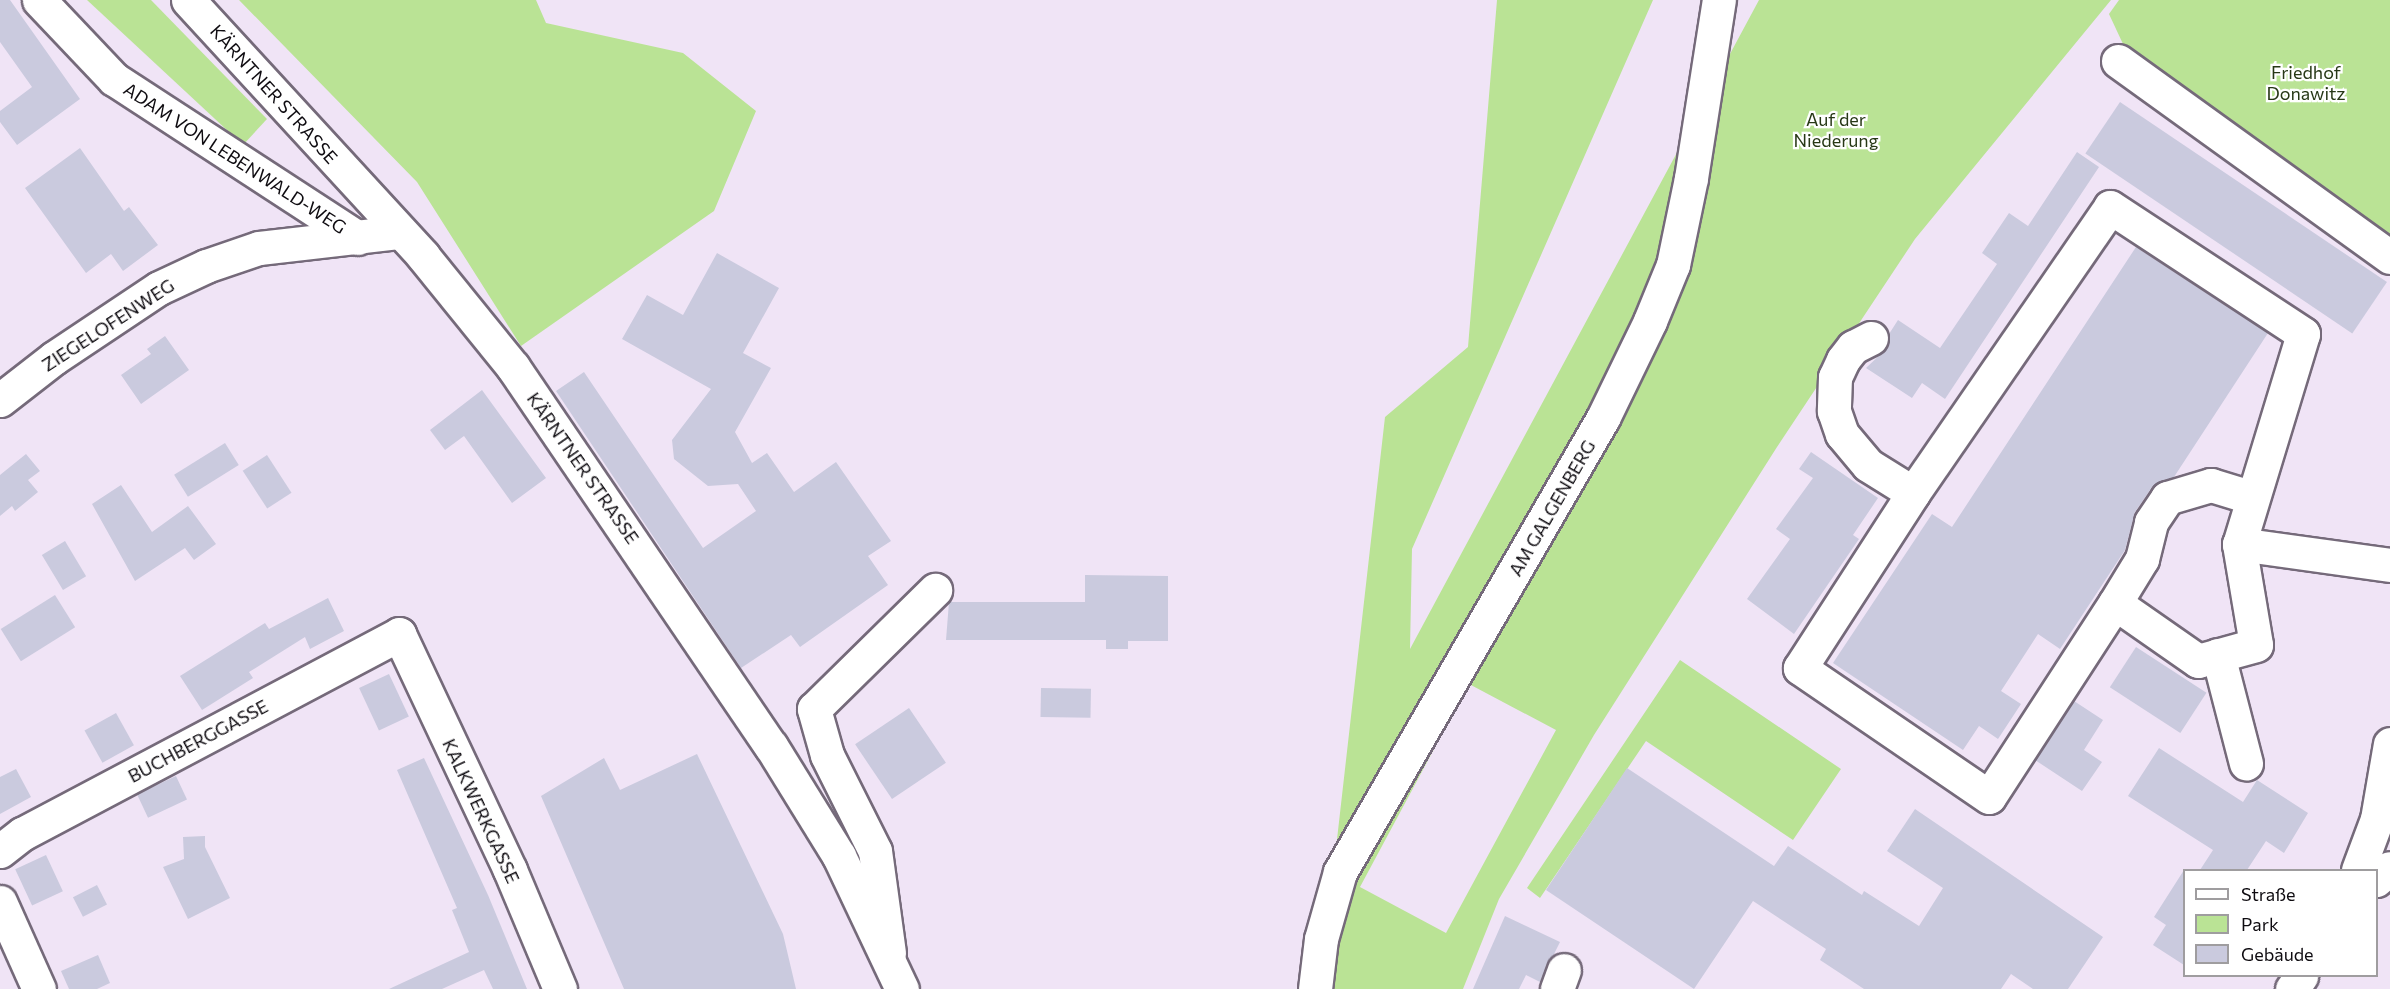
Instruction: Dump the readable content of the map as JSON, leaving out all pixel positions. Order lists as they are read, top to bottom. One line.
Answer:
{"streets":{"street":["KÄRNTNER STRASSE","ADAM VON LEBENWALD-WEG","ZIEGELOFENWEG","AM GALGENBERG","BUCHBERGGASSE","KALKWERKGASSE"]},"crossings":[["KÄRNTNER STRASSE","ZIEGELOFENWEG"],["ADAM VON LEBENWALD-WEG","ZIEGELOFENWEG"],["BUCHBERGGASSE","KALKWERKGASSE"]],"parks":["Friedhof Donawitz","Auf der Niederung"],"legend":["Straße","Park","Gebäude"]}
